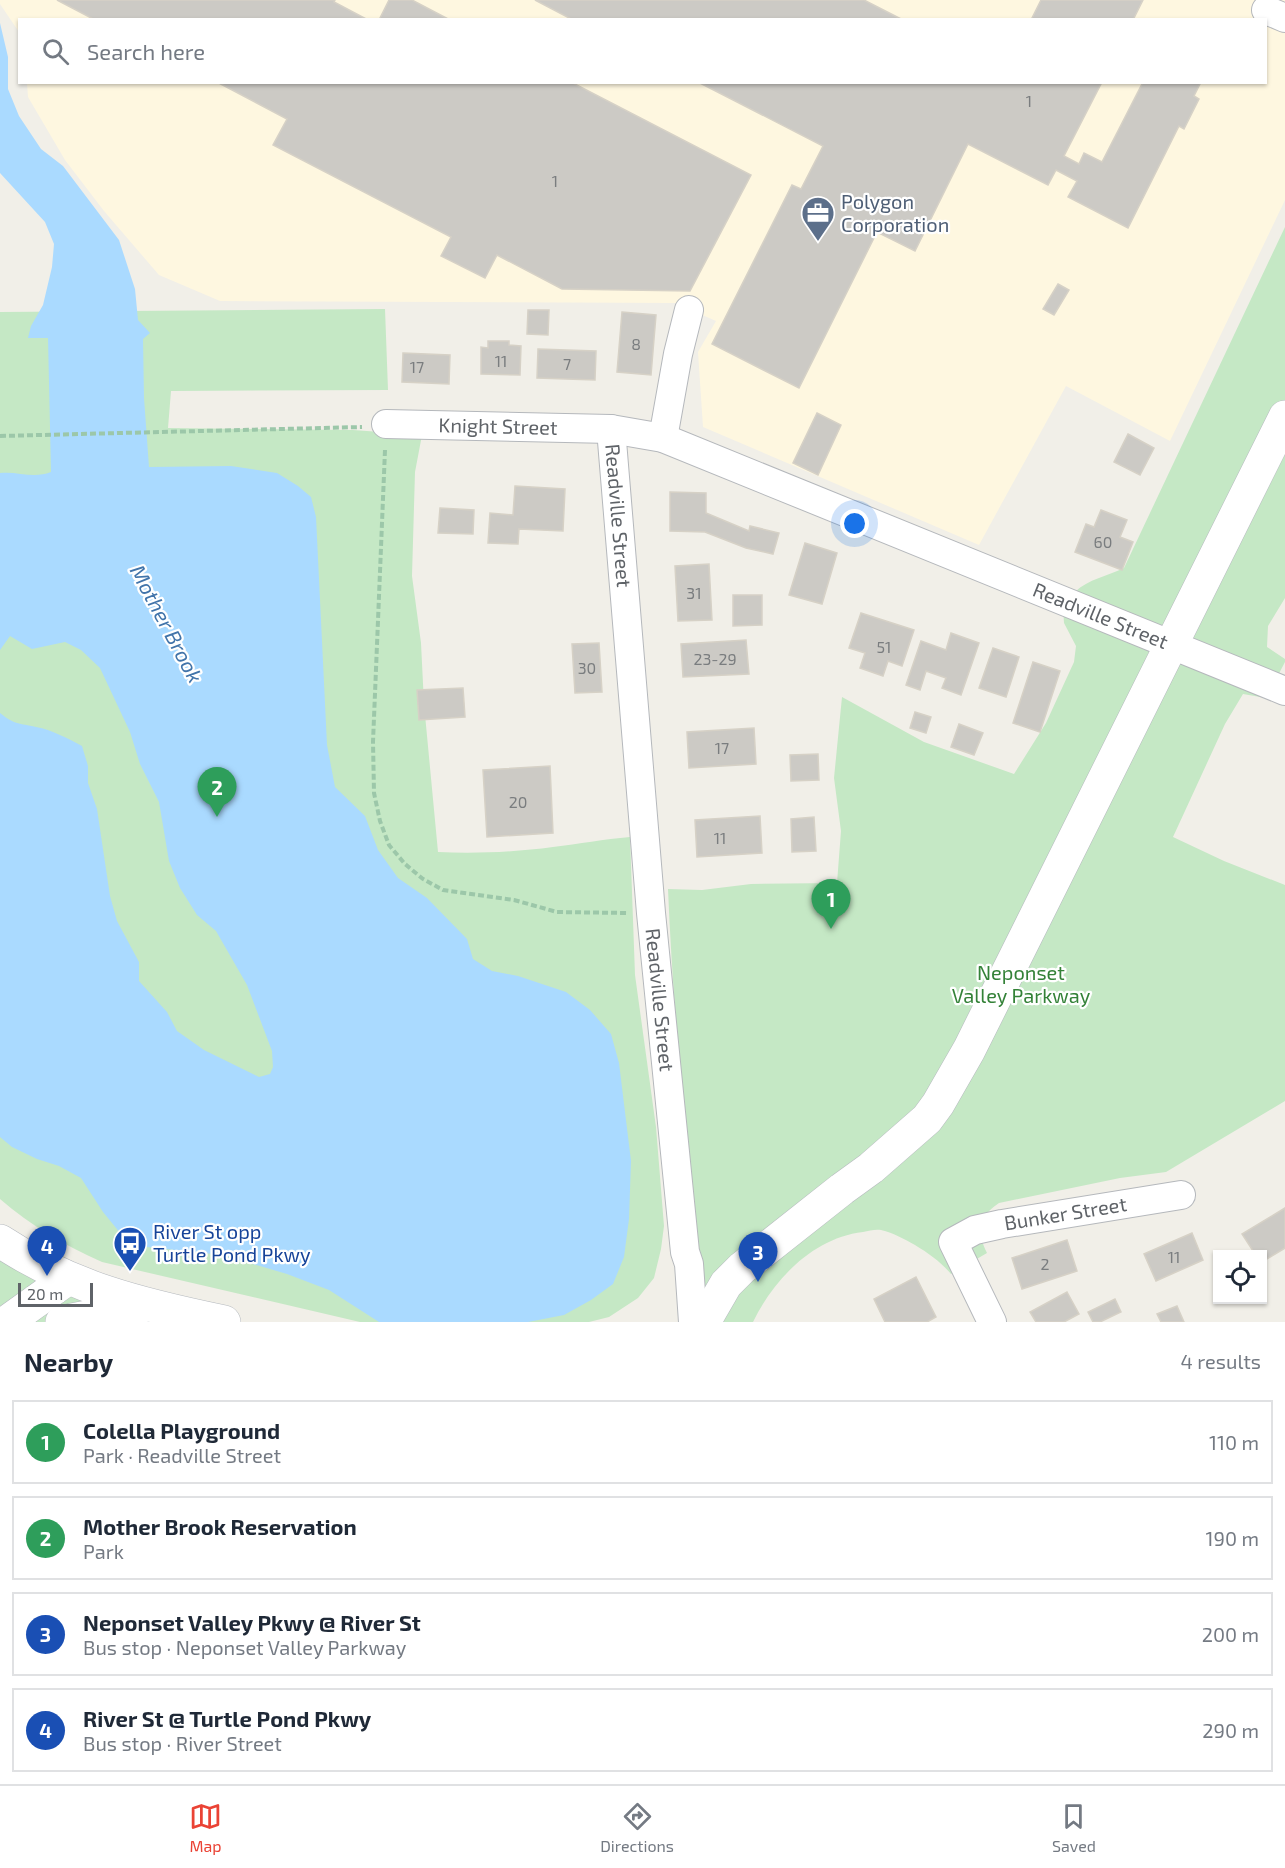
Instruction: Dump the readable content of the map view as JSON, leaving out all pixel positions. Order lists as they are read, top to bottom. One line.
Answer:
{"streets":{"street":["Knight Street","Readville Street","Bunker Street"]},"crossings":[["Knight Street","Readville Street"]],"water":["Mother Brook"],"parks":["Neponset Valley Parkway"],"places":{"office":["Polygon Corporation"],"bus stop":["River St opp Turtle Pond Pkwy"]},"house_numbers":["1","1","8","11","7","17","60","31","51","23-29","30","17","20","11","11","2"],"scale_bar":"20 m","page":{"search":"Search here","pins":["2","1","4","3"],"scale":"20 m","heading":["Nearby","4 results"],"list":[{"mark":"1","name":"Colella Playground","note":"Park · Readville Street","value":"110 m"},{"mark":"2","name":"Mother Brook Reservation","note":"Park","value":"190 m"},{"mark":"3","name":"Neponset Valley Pkwy @ River St","note":"Bus stop · Neponset Valley Parkway","value":"200 m"},{"mark":"4","name":"River St @ Turtle Pond Pkwy","note":"Bus stop · River Street","value":"290 m"}],"nav":["Map","Directions","Saved"]}}
